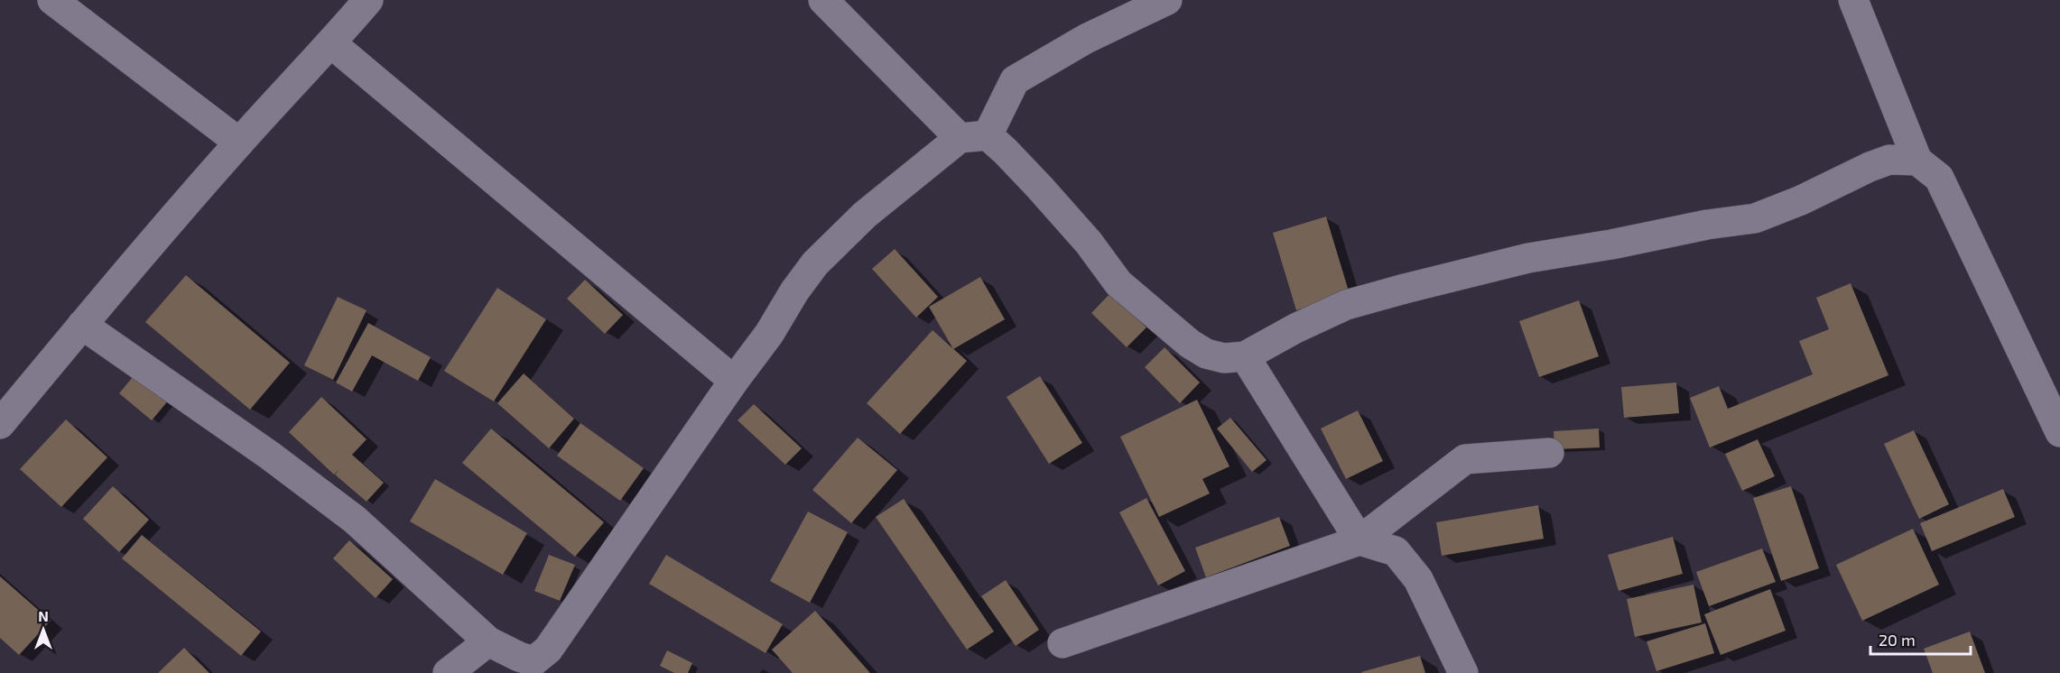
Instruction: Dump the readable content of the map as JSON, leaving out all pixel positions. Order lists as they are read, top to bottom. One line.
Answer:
{"scale_bar":"20 m","north":"top"}
